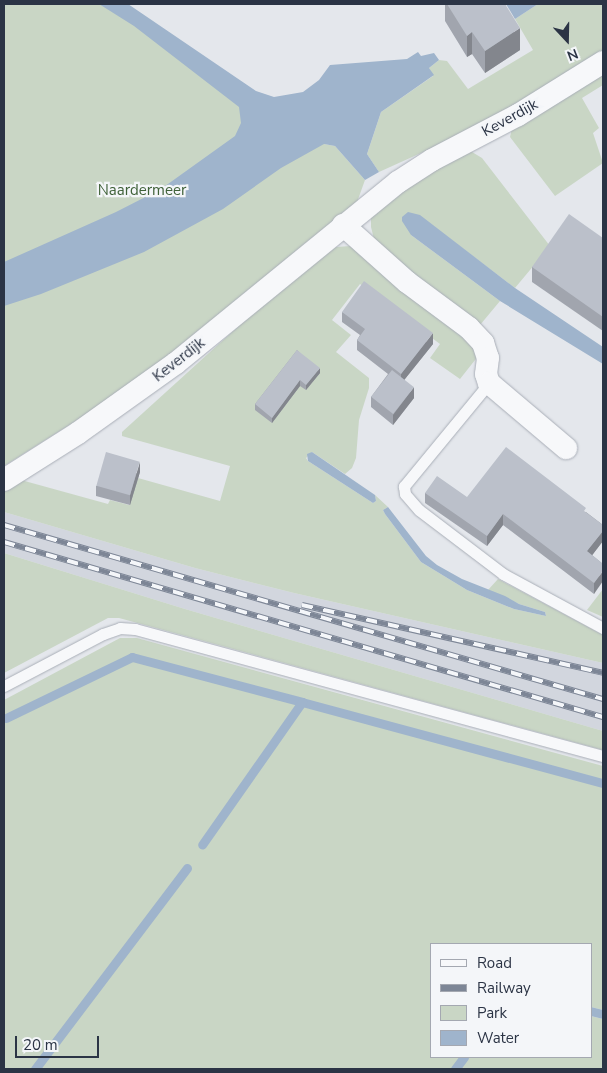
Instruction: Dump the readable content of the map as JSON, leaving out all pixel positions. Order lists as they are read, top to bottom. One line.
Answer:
{"streets":{"street":["Keverdijk"]},"parks":["Naardermeer"],"legend":["Road","Railway","Park","Water"],"scale_bar":"20 m","north":"bottom"}
